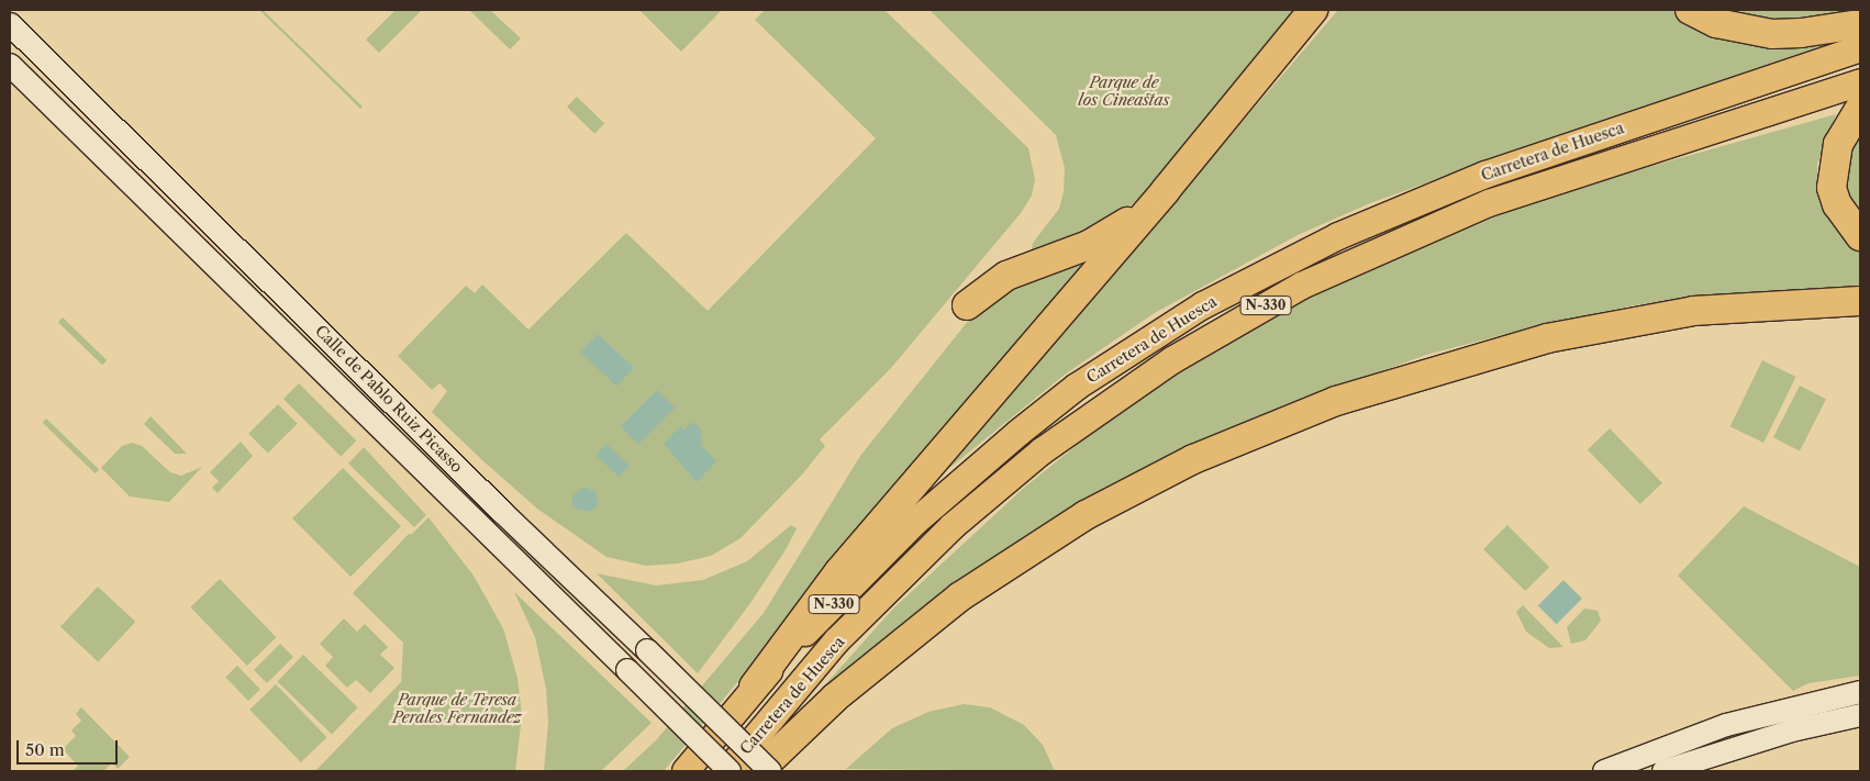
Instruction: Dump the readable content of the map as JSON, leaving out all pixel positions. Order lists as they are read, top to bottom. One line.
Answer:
{"streets":{"highway":["Carretera de Huesca","N-330"],"main road":["Calle de Pablo Ruiz Picasso"]},"crossings":[["Carretera de Huesca","Calle de Pablo Ruiz Picasso"]],"parks":["Parque de los Cineastas","Parque de Teresa Perales Fernández"],"scale_bar":"50 m"}
